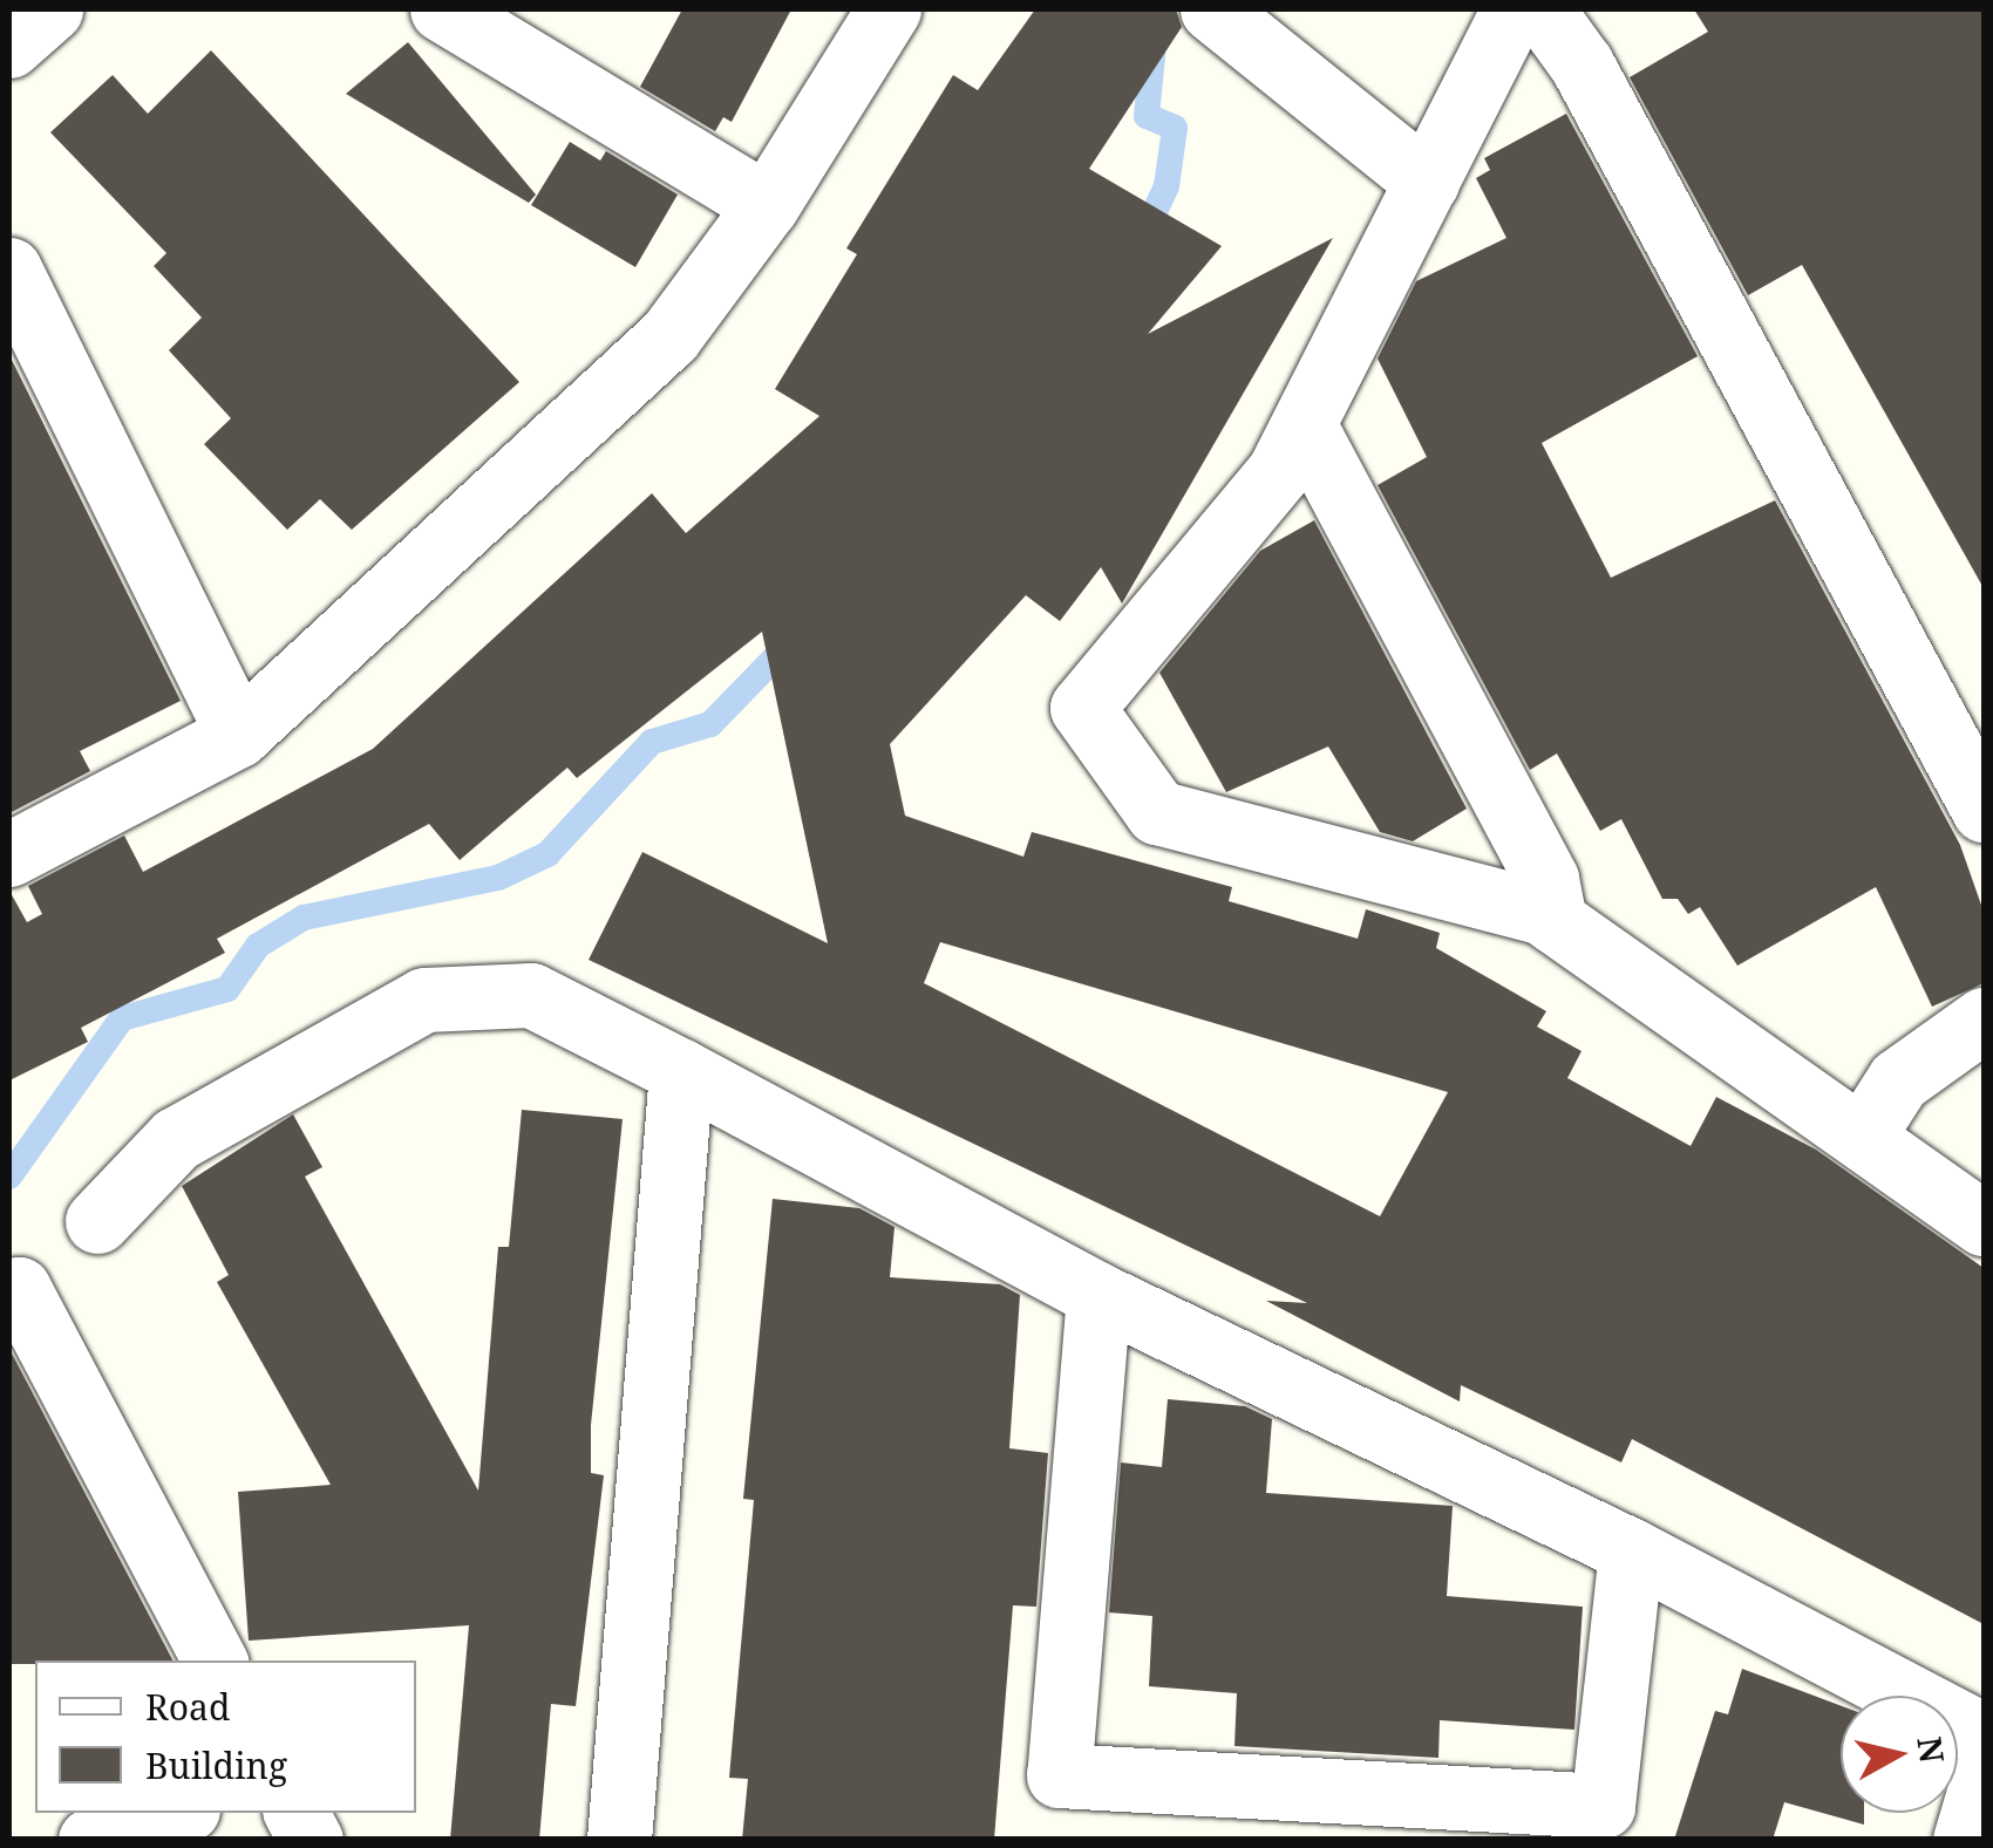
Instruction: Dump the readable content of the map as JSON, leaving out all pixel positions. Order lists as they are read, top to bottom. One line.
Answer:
{"legend":["Road","Building"],"north":"right"}
